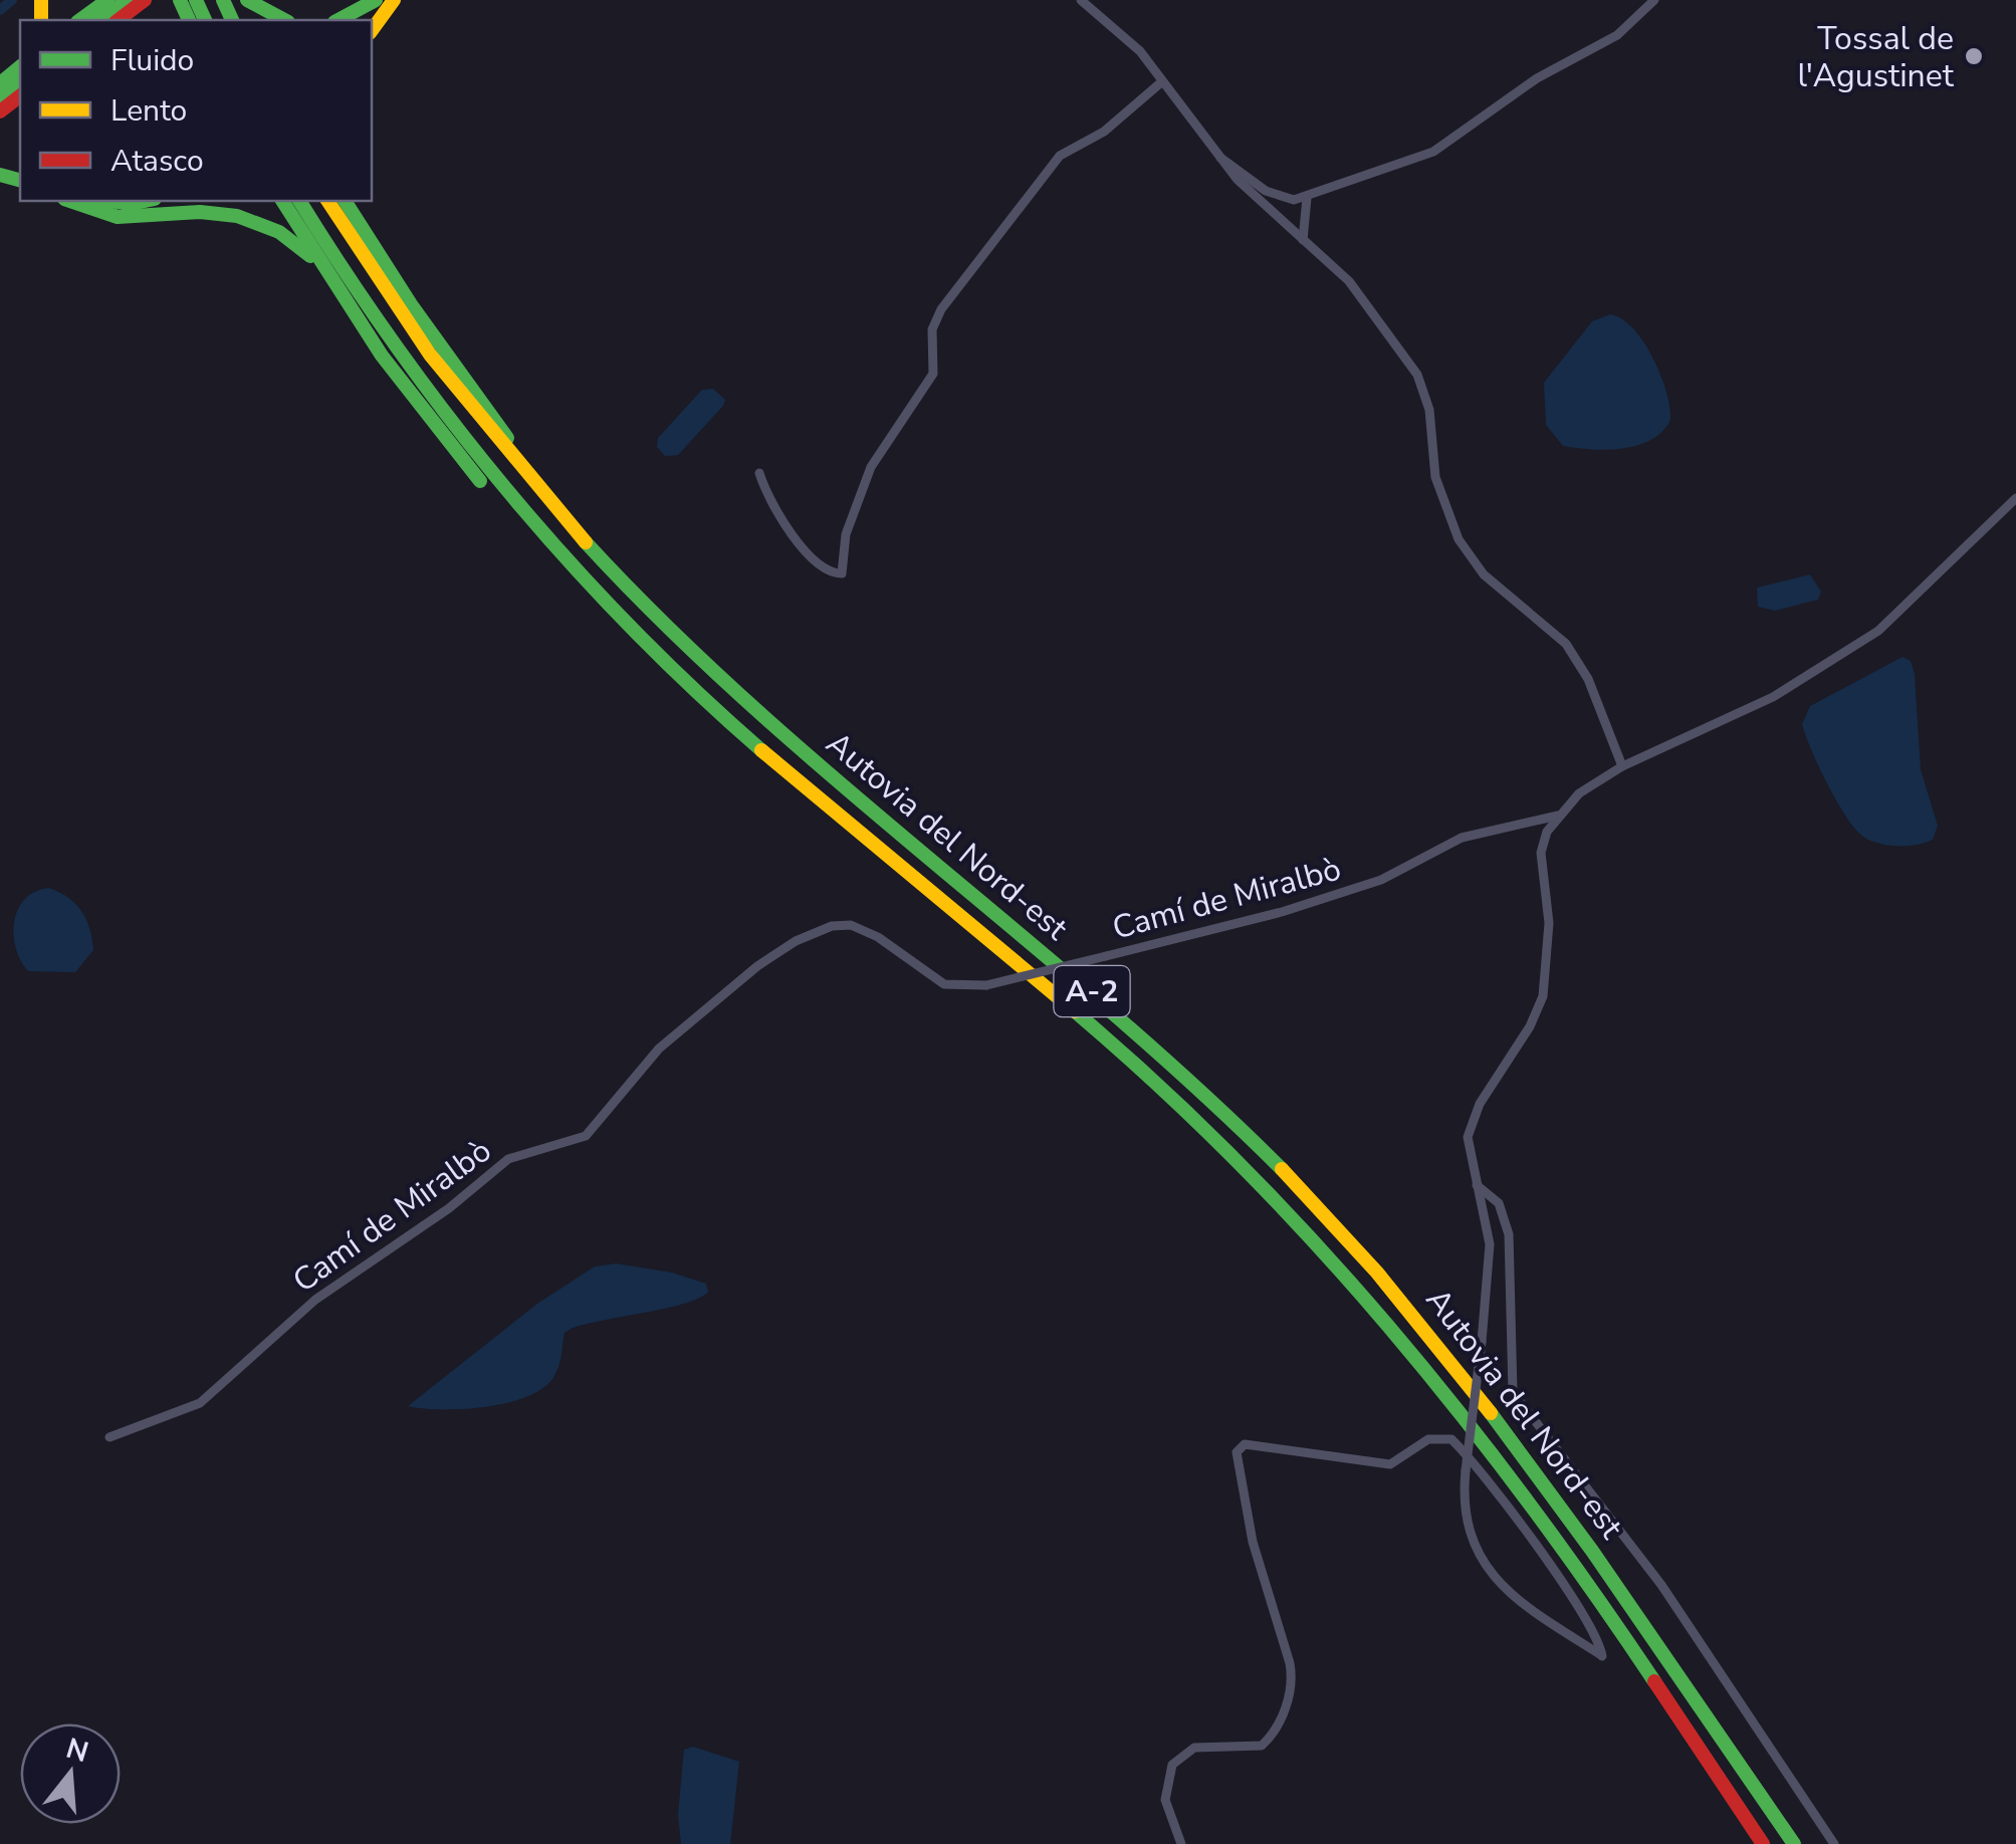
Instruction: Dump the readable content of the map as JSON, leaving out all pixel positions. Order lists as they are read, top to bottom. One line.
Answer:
{"streets":{"main road":["Autovia del Nord-est","A-2"],"street":["Camí de Miralbò"]},"places":["Tossal de l'Agustinet"],"legend":["Fluido","Lento","Atasco"],"north":"top"}
